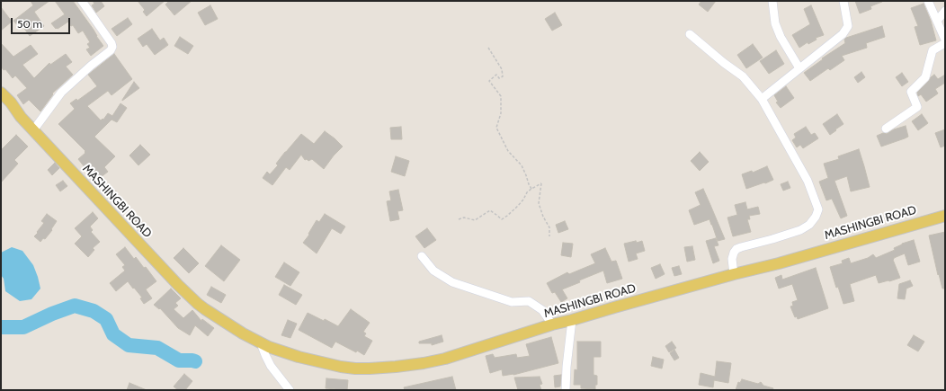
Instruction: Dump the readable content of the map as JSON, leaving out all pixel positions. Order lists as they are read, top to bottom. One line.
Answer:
{"streets":{"main road":["MASHINGBI ROAD"]},"scale_bar":"50 m"}
